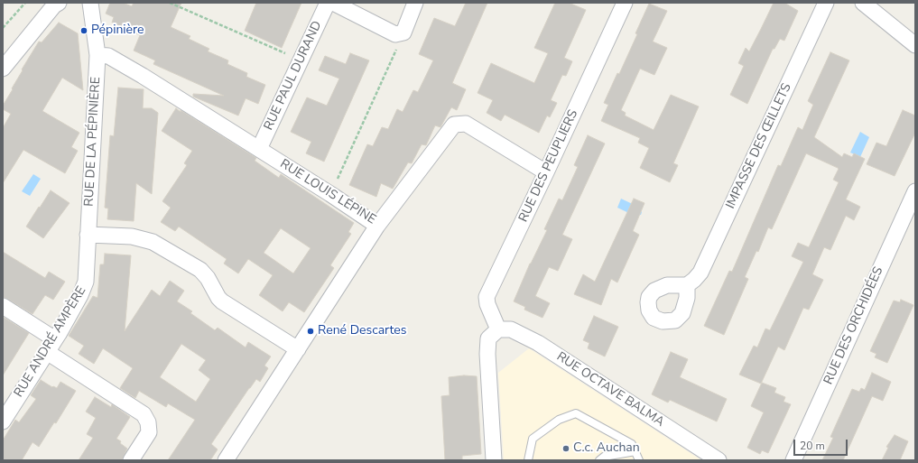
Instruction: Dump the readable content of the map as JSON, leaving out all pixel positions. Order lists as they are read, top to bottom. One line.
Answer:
{"streets":{"street":["RUE PAUL DURAND","RUE DE LA PÉPINIÈRE","IMPASSE DES ŒILLETS","RUE DES PEUPLIERS","RUE LOUIS LÉPINE","RUE DES ORCHIDÉES","RUE ANDRÉ AMPÈRE","RUE OCTAVE BALMA"]},"crossings":[["RUE PAUL DURAND","RUE LOUIS LÉPINE"],["RUE DE LA PÉPINIÈRE","RUE LOUIS LÉPINE"],["RUE DE LA PÉPINIÈRE","RUE ANDRÉ AMPÈRE"],["RUE DES PEUPLIERS","RUE LOUIS LÉPINE"],["RUE DES PEUPLIERS","RUE OCTAVE BALMA"]],"places":["Pépinière","René Descartes","C.c. Auchan"],"scale_bar":"20 m"}
